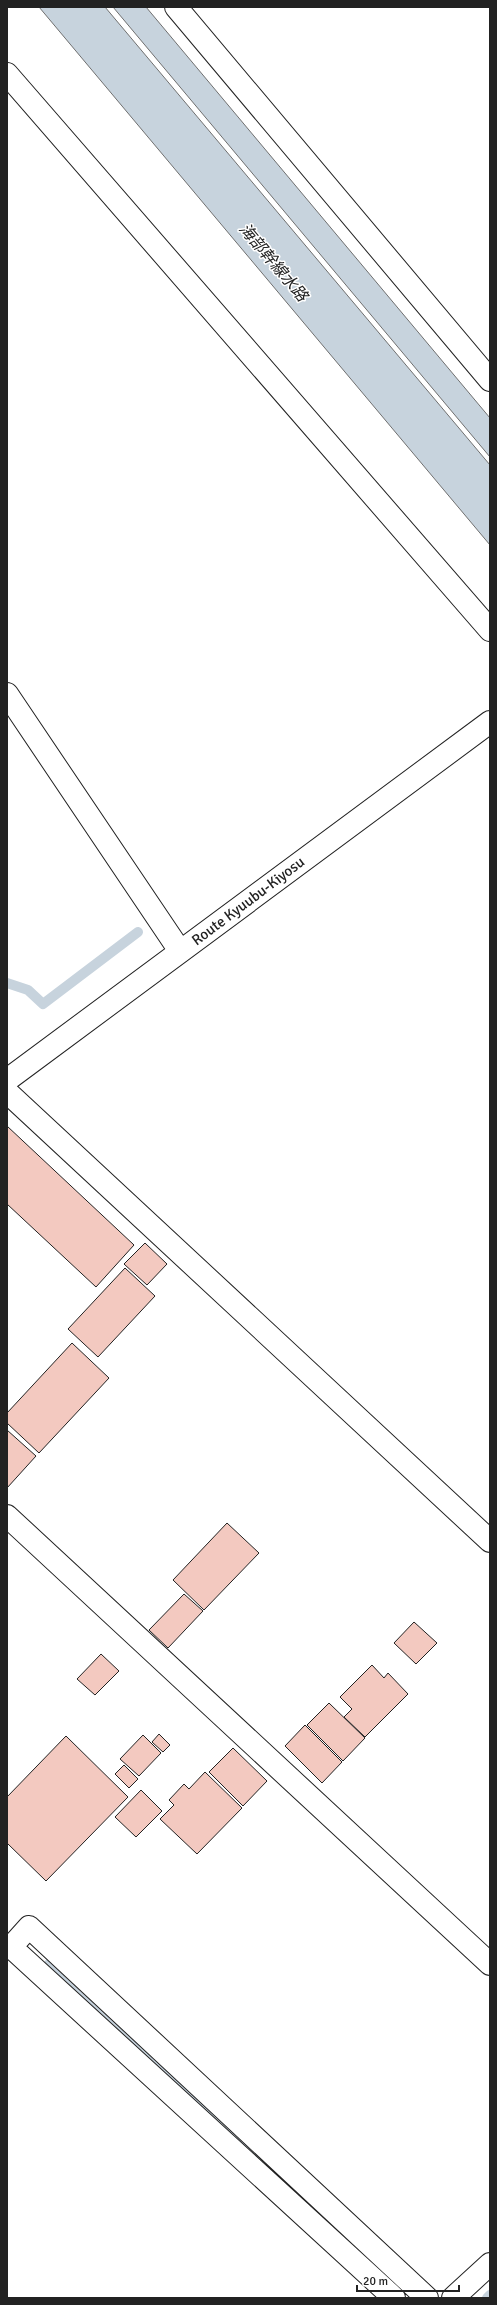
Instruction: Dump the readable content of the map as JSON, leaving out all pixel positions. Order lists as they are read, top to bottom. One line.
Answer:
{"streets":{"street":["Route Kyuubu-Kiyosu"]},"water":["海部幹線水路"],"scale_bar":"20 m"}
